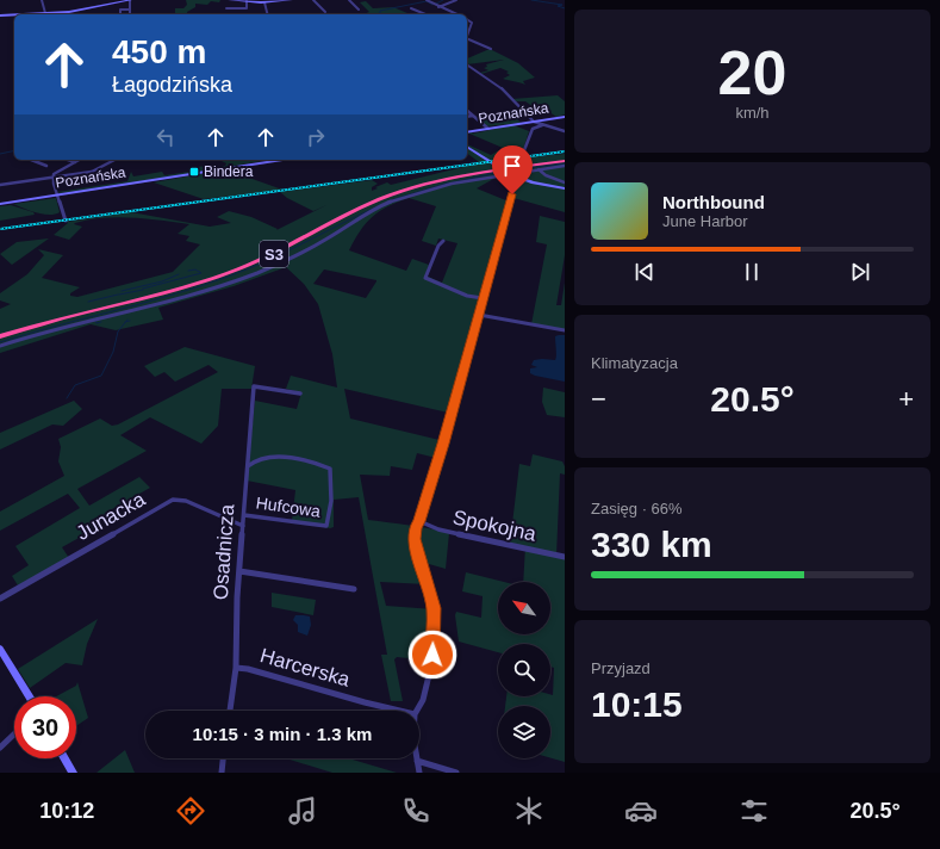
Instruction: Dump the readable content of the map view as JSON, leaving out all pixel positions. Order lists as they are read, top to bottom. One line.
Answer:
{"streets":{"highway":["S3"],"street":["Poznańska","Hufcowa","Junacka","Spokojna","Osadnicza","Harcerska"]},"crossings":[["Hufcowa","Osadnicza"],["Junacka","Osadnicza"],["Osadnicza","Harcerska"]],"places":{"transit":["Bindera"]},"north":"top left","page":{"tile":[["20","km/h"],"Klimatyzacja",["Zasięg · 66%","330 km"],["Przyjazd","10:15"]],"turn":["450 m","Łagodzińska"],"song":["Northbound","June Harbor"],"heat":["−","20.5°","+"],"limit":"30","trip":"10:15 · 3 min · 1.3 km","tabs":["10:12","20.5°"]}}
